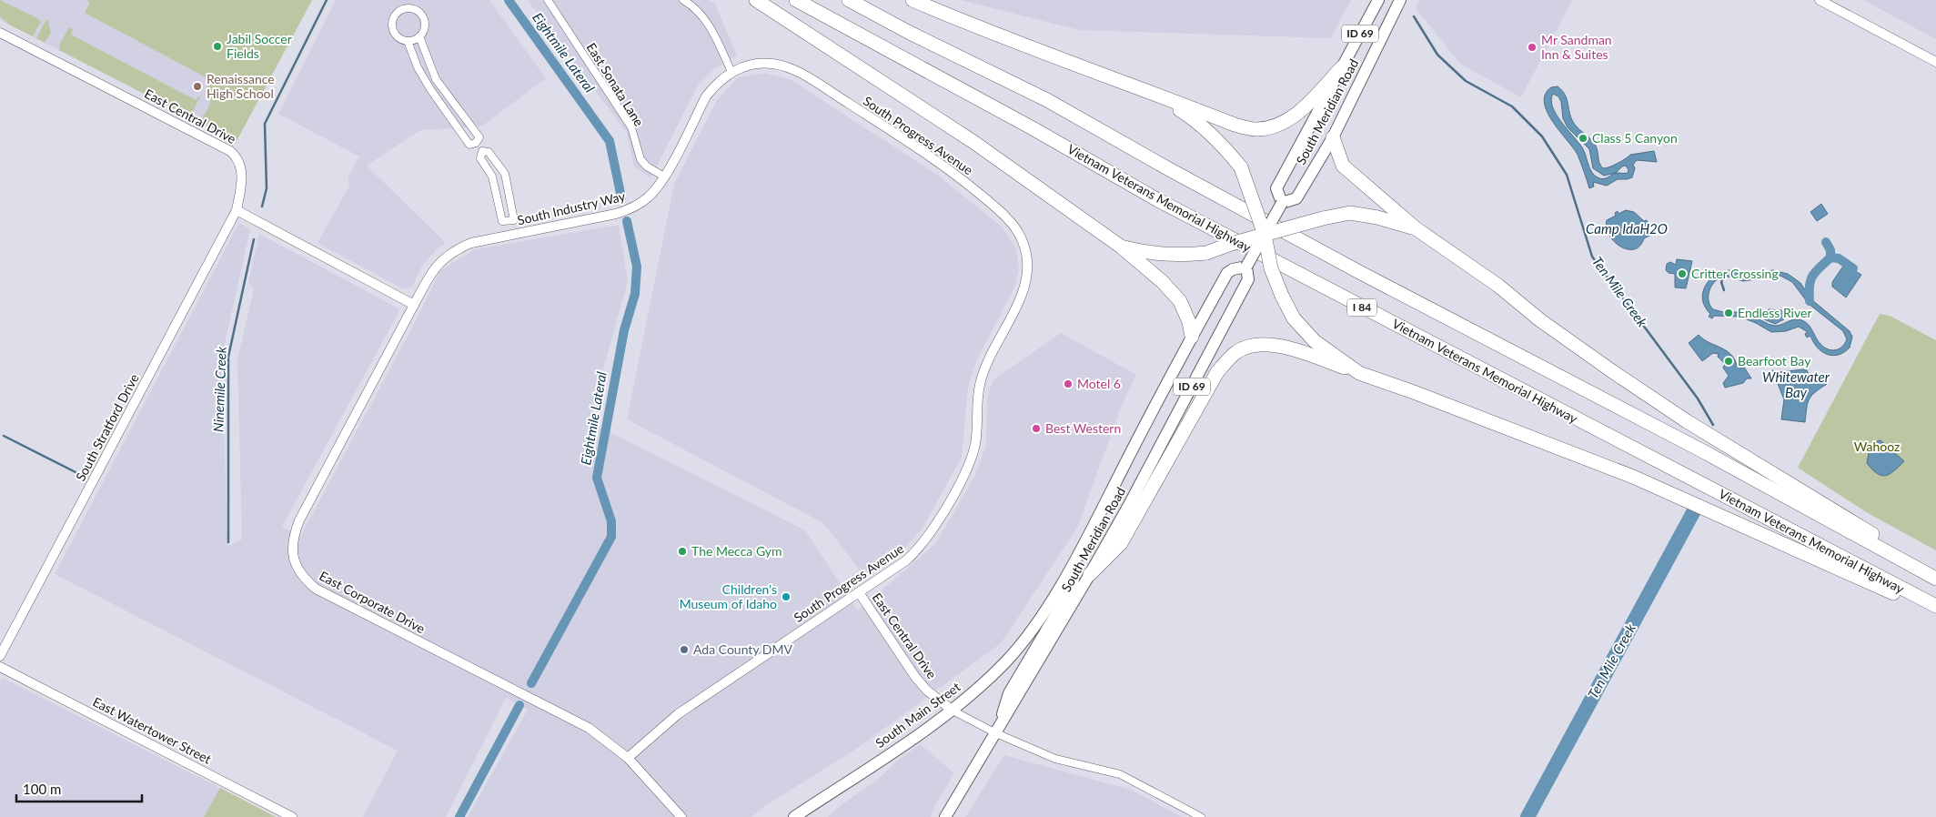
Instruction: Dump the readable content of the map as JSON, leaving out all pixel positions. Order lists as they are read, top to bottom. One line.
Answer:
{"streets":{"highway":["Vietnam Veterans Memorial Highway","I 84"],"main road":["ID 69","South Meridian Road","South Main Street"],"street":["East Sonata Lane","East Central Drive","South Progress Avenue","South Industry Way","South Stratford Drive","East Corporate Drive","East Watertower Street"]},"crossings":[["East Sonata Lane","South Industry Way"],["South Meridian Road","South Main Street"],["East Central Drive","South Progress Avenue"],["East Central Drive","South Stratford Drive"],["East Central Drive","South Main Street"],["South Progress Avenue","South Industry Way"],["South Progress Avenue","East Corporate Drive"],["South Industry Way","East Corporate Drive"]],"water":["Eightmile Lateral","Camp IdaH2O","Ten Mile Creek","Whitewater Bay","Ninemile Creek"],"parks":["Wahooz"],"places":["Jabil Soccer Fields","Mr Sandman Inn & Suites","Renaissance High School","Class 5 Canyon","Critter Crossing","Endless River","Bearfoot Bay","Motel 6","Best Western","The Mecca Gym","Children's Museum of Idaho","Ada County DMV"],"scale_bar":"100 m"}
